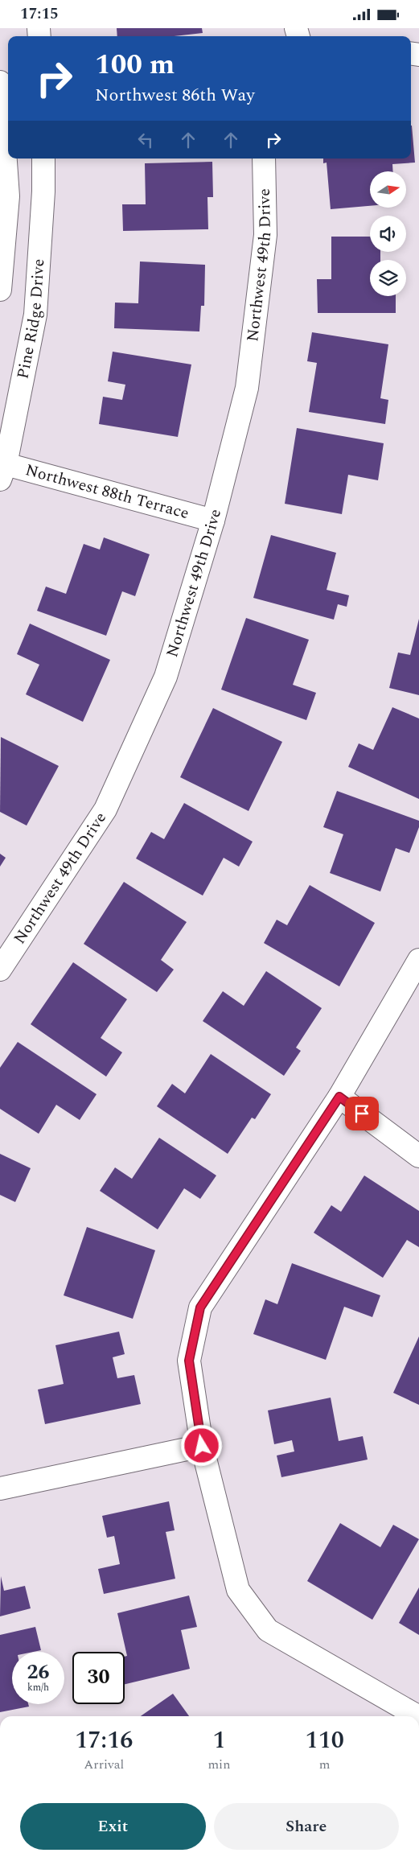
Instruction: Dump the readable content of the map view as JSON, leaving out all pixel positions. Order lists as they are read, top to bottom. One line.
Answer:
{"streets":{"street":["Northwest 49th Drive","Pine Ridge Drive","Northwest 88th Terrace"]},"crossings":[["Northwest 49th Drive","Northwest 88th Terrace"],["Pine Ridge Drive","Northwest 88th Terrace"]],"north":"right","page":{"status":"17:15","turn":["100 m","Northwest 86th Way"],"speed":"26 km/h","limit":"30","eta":["17:16","Arrival","1","min","110","m"],"buttons":["Exit","Share"]}}
